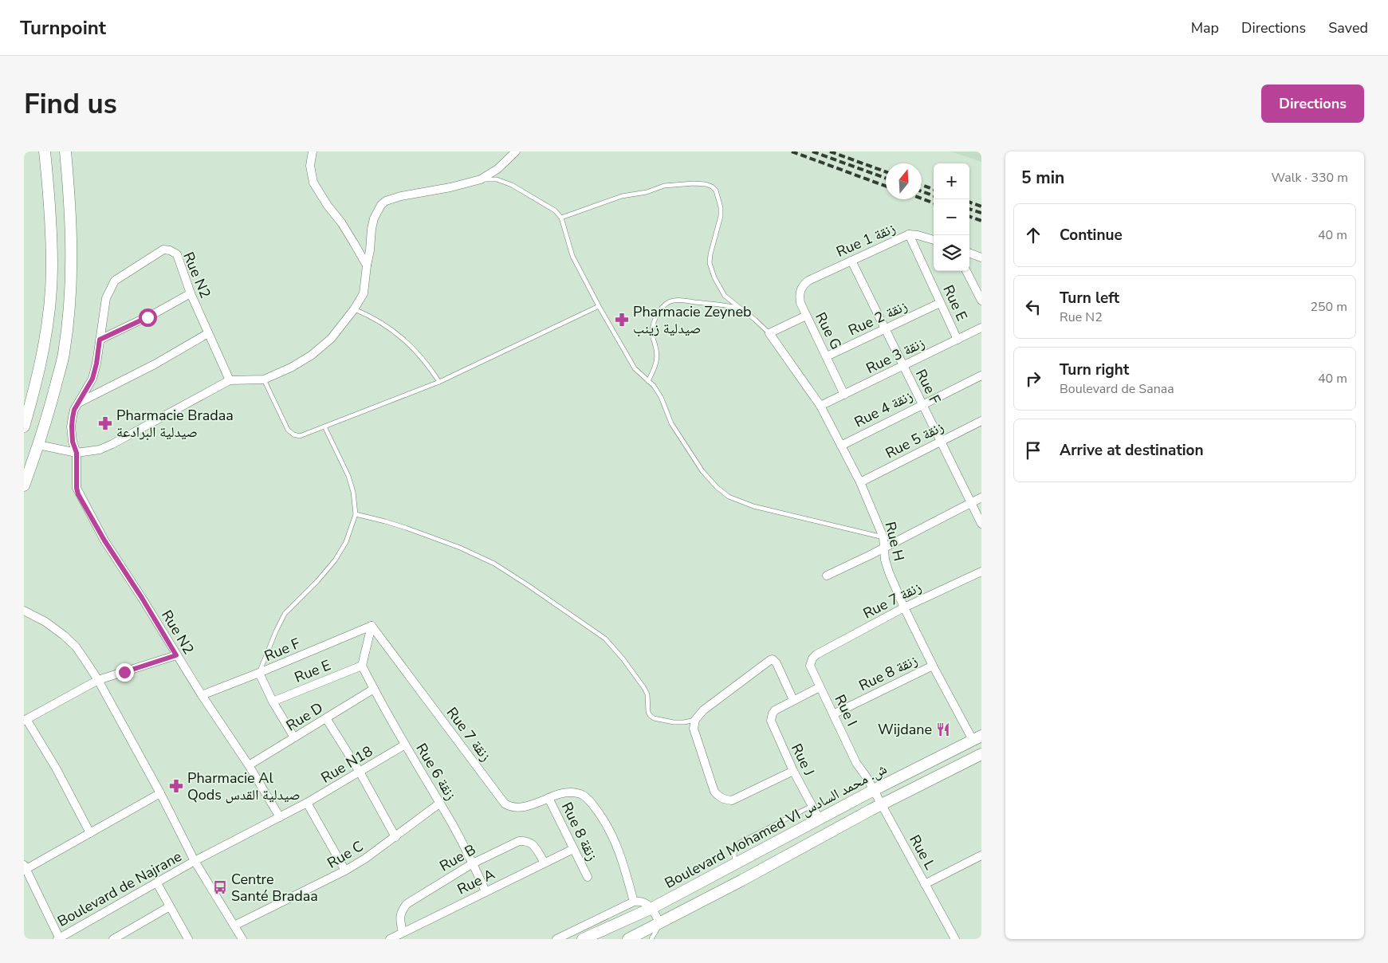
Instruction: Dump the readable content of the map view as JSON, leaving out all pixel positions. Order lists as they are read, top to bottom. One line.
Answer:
{"streets":{"main road":["Boulevard Mohamed VI ش. محمد السادس"],"street":["Rue 1 زنقة","Rue N2","Rue E","Rue 2 زنقة","Rue G","Rue 3 زنقة","Rue F","Rue 4 زنقة","Rue 5 زنقة","Rue H","Rue 7 زنقة","Rue 8 زنقة","Rue I","Rue D","Rue J","Rue N18","Rue 6 زنقة","Rue L","Rue C","Rue B","Rue A","Boulevard de Najrane"]},"crossings":[["Rue 1 زنقة","Rue E"],["Rue 1 زنقة","Rue G"],["Rue 1 زنقة","Rue F"],["Rue N2","Rue F"],["Rue N2","Rue D"],["Rue N2","Rue N18"],["Rue E","Rue 2 زنقة"],["Rue E","Rue 3 زنقة"],["Rue E","Rue 6 زنقة"],["Rue 2 زنقة","Rue G"],["Rue 2 زنقة","Rue F"],["Rue G","Rue 3 زنقة"],["Rue 3 زنقة","Rue F"],["Rue 3 زنقة","Rue H"],["Rue F","Rue 4 زنقة"],["Rue F","Rue 5 زنقة"],["Rue F","Rue 7 زنقة"],["Rue 4 زنقة","Rue H"],["Rue 5 زنقة","Rue H"],["Rue H","Rue 7 زنقة"],["Rue H","Rue 8 زنقة"],["Rue H","Boulevard Mohamed VI ش. محمد السادس"],["Rue 7 زنقة","Rue 8 زنقة"],["Rue 7 زنقة","Rue I"],["Rue 8 زنقة","Rue I"],["Rue 8 زنقة","Rue A"],["Rue I","Rue L"],["Rue D","Rue 6 زنقة"],["Rue J","Boulevard Mohamed VI ش. محمد السادس"],["Rue N18","Rue 6 زنقة"],["Rue N18","Boulevard de Najrane"],["Rue 6 زنقة","Rue C"],["Rue 6 زنقة","Rue B"],["Rue 6 زنقة","Rue A"],["Boulevard Mohamed VI ش. محمد السادس","Rue L"],["Rue B","Rue A"]],"places":{"pharmacy":["Pharmacie Zeyneb صيدلية زينب","Pharmacie Bradaa صيدلية البرادعة","Pharmacie Al Qods صيدلية القدس"],"restaurant":["Wijdane"],"bus stop":["Centre Santé Bradaa"]},"north":"top","page":{"header":"Turnpoint","nav":["Map","Directions","Saved"],"buttons":"Directions","title":"Find us","heading":["5 min","Walk · 330 m"],"map_buttons":["+","−"],"list":[["Continue","40 m"],["Turn left","Rue N2","250 m"],["Turn right","Boulevard de Sanaa","40 m"],"Arrive at destination"]}}
